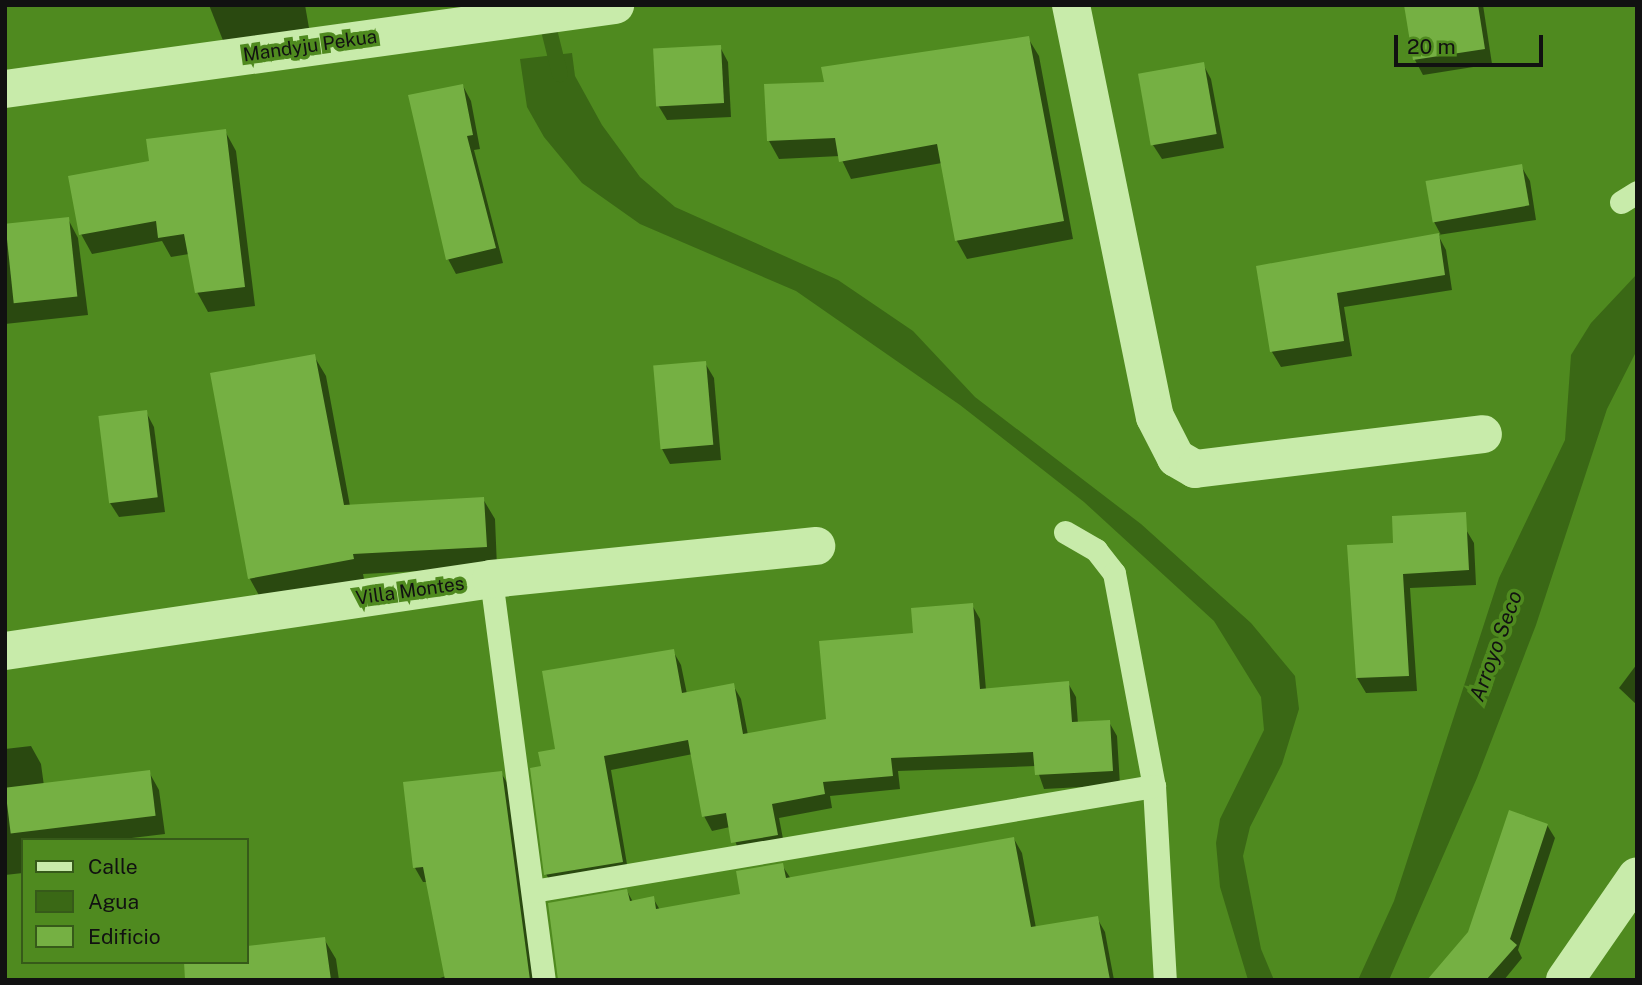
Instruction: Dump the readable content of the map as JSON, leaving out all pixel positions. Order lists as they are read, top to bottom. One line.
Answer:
{"streets":{"street":["Mandyju Pekua","Villa Montes"]},"water":["Arroyo Seco"],"legend":["Calle","Agua","Edificio"],"scale_bar":"20 m"}
